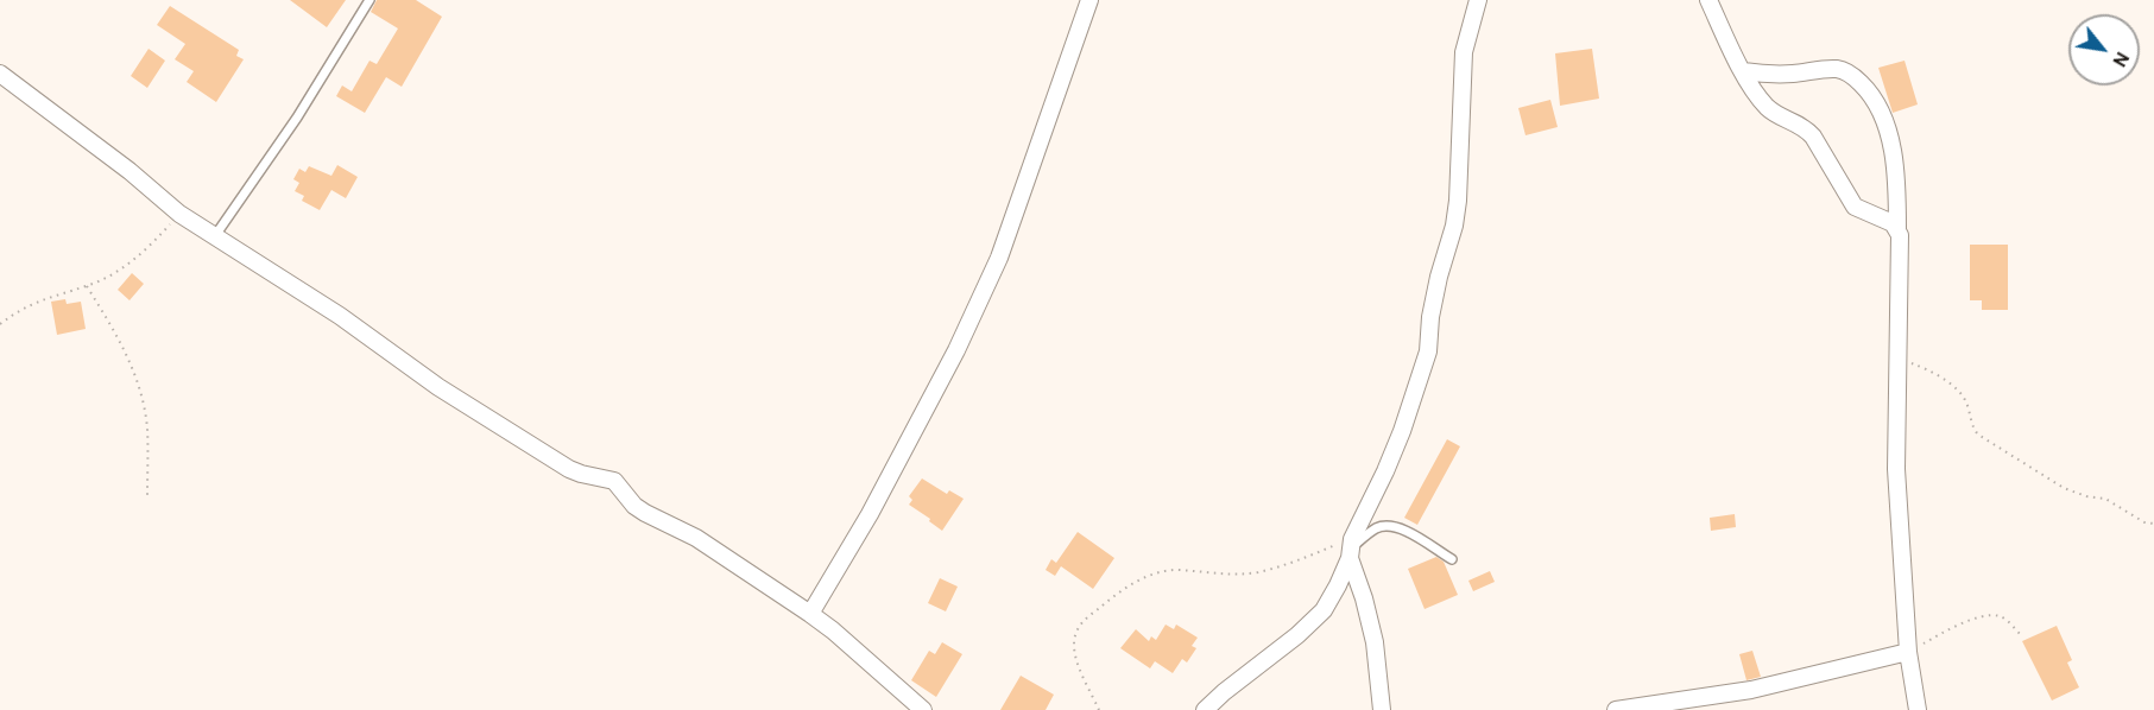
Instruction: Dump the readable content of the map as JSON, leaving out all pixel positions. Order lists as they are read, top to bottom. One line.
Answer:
{"north":"bottom right"}
